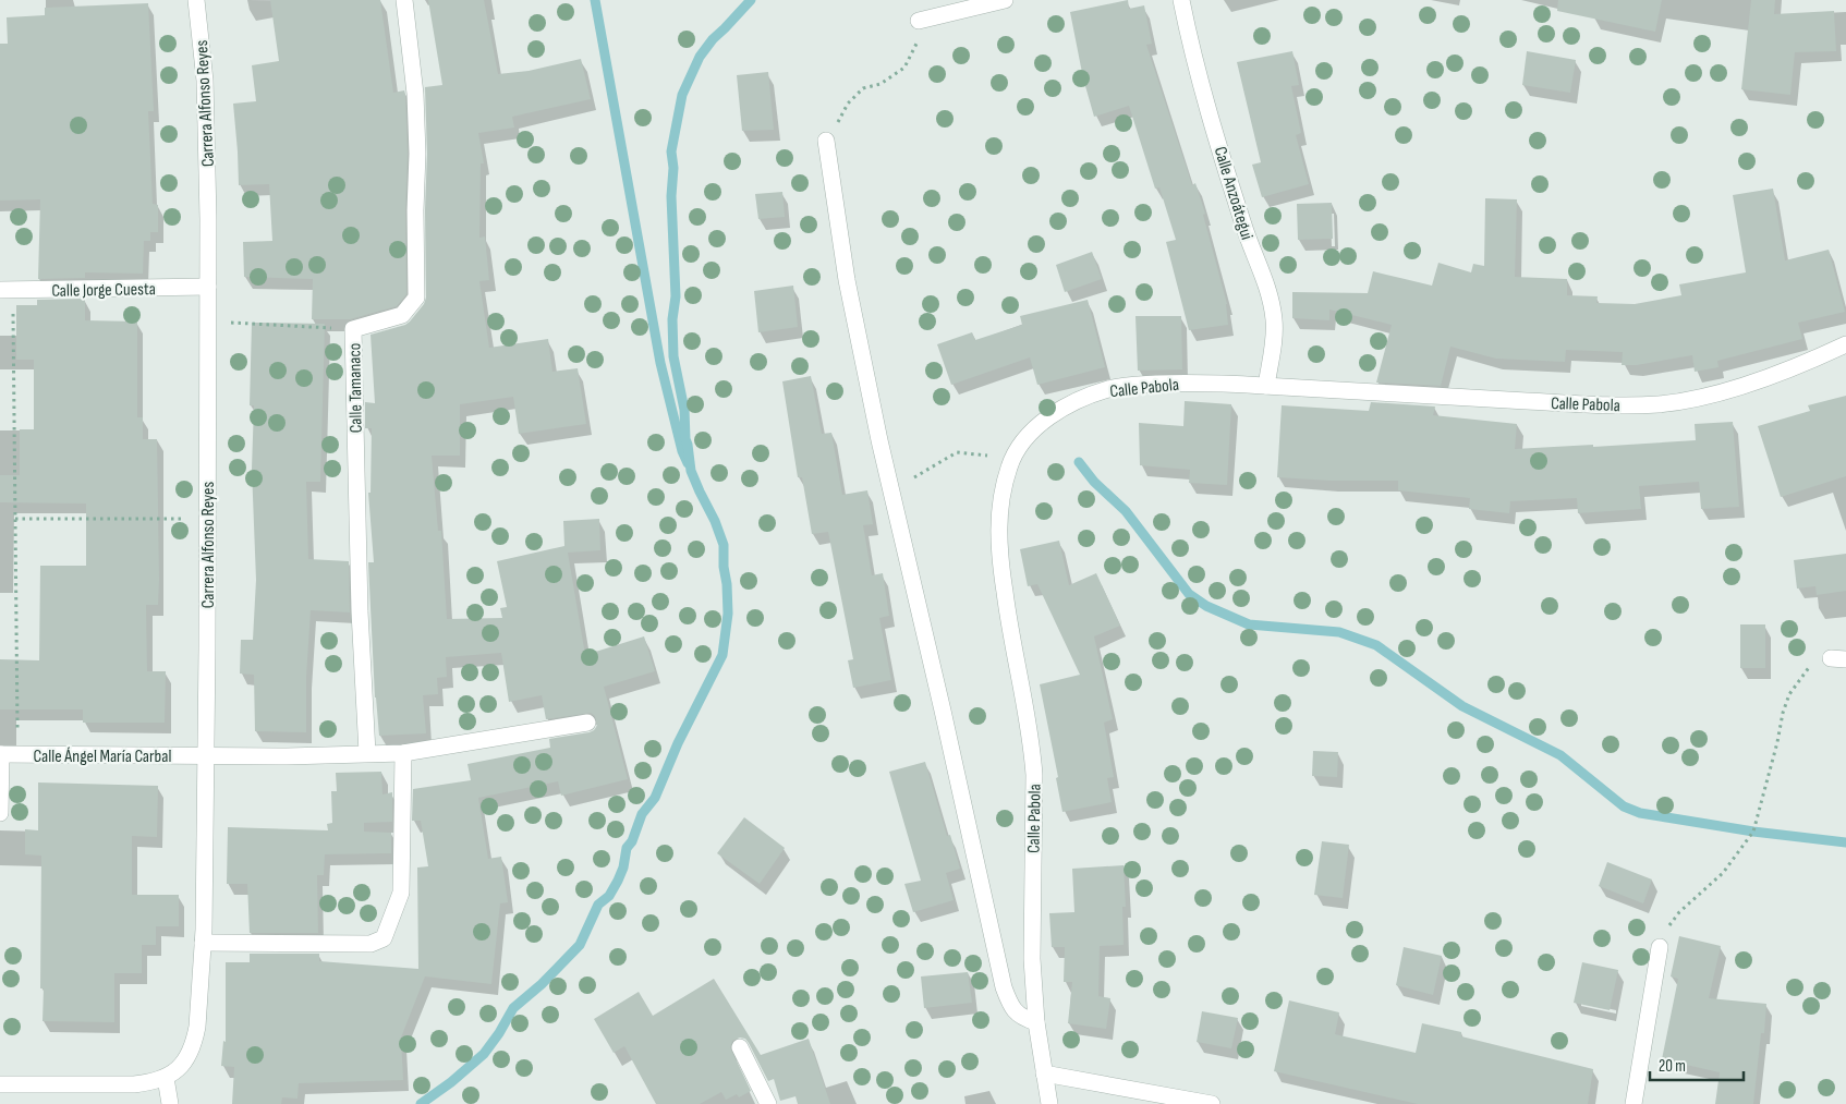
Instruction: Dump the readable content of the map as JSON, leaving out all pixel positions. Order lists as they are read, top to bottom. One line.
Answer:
{"streets":{"street":["Carrera Alfonso Reyes","Calle Anzoátegui","Calle Jorge Cuesta","Calle Pabola","Calle Tamanaco","Calle Ángel María Carbal"]},"crossings":[["Carrera Alfonso Reyes","Calle Jorge Cuesta"],["Carrera Alfonso Reyes","Calle Ángel María Carbal"],["Calle Anzoátegui","Calle Pabola"],["Calle Tamanaco","Calle Ángel María Carbal"]],"scale_bar":"20 m"}
